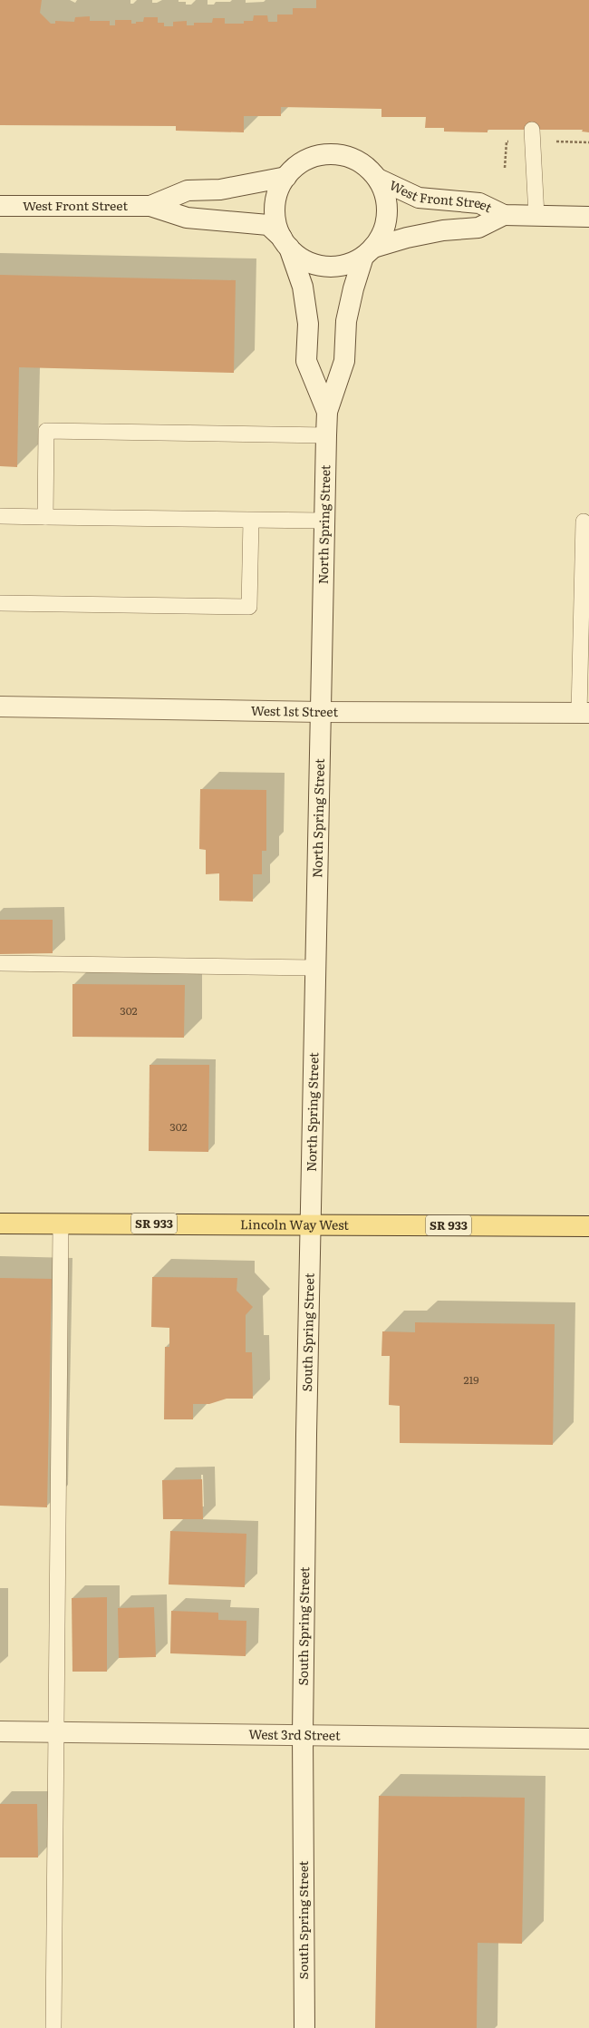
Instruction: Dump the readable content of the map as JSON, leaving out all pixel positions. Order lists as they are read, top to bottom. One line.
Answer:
{"streets":{"main road":["SR 933","Lincoln Way West"],"street":["West Front Street","North Spring Street","West 1st Street","South Spring Street","West 3rd Street"]},"crossings":[["West Front Street","North Spring Street"],["North Spring Street","West 1st Street"],["North Spring Street","Lincoln Way West"],["North Spring Street","South Spring Street"],["Lincoln Way West","South Spring Street"],["South Spring Street","West 3rd Street"]],"house_numbers":["302","302","219"]}
